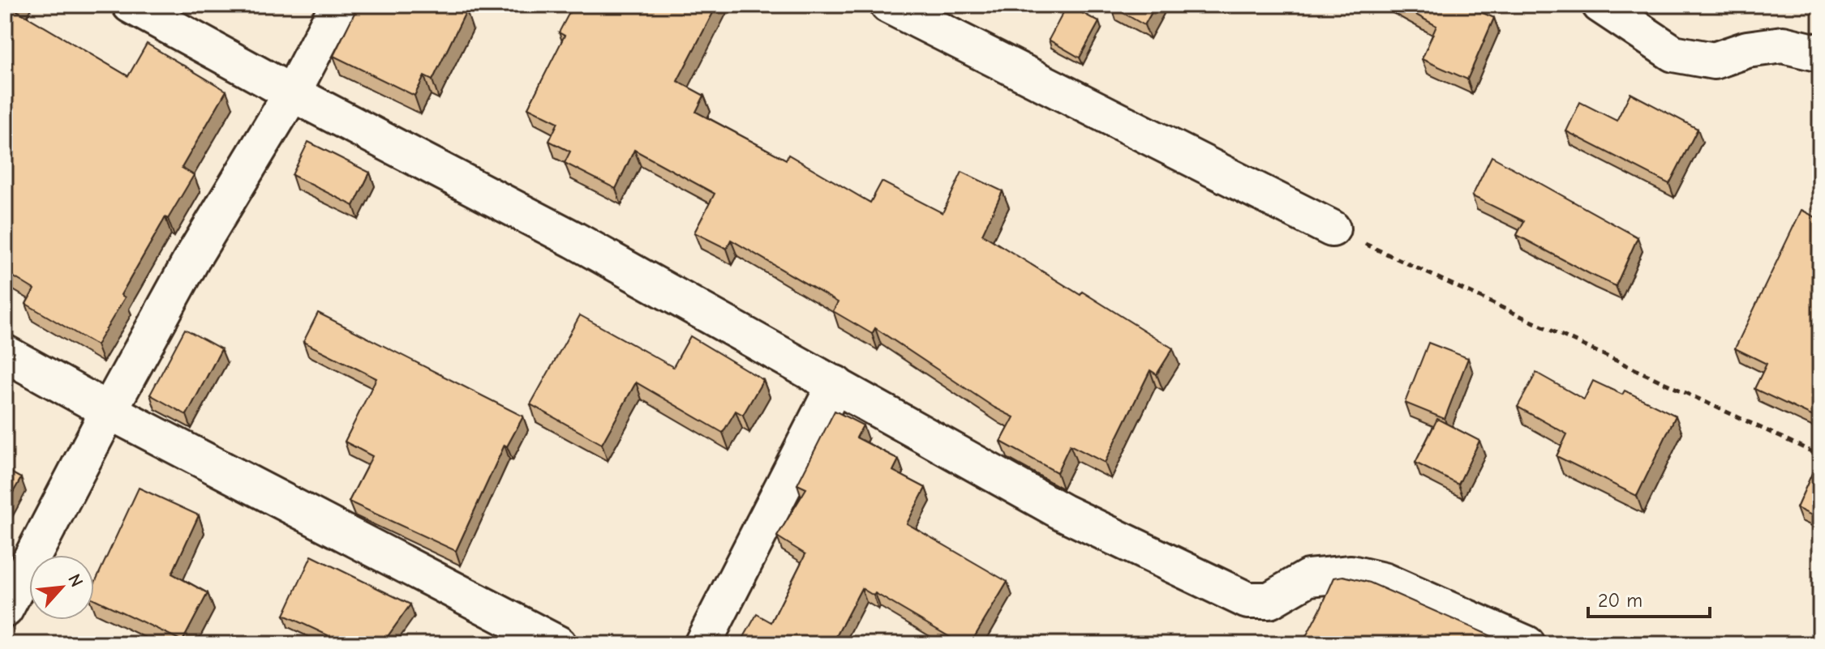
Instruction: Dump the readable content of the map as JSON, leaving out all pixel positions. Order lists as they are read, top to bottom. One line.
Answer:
{"scale_bar":"20 m","north":"top right"}
